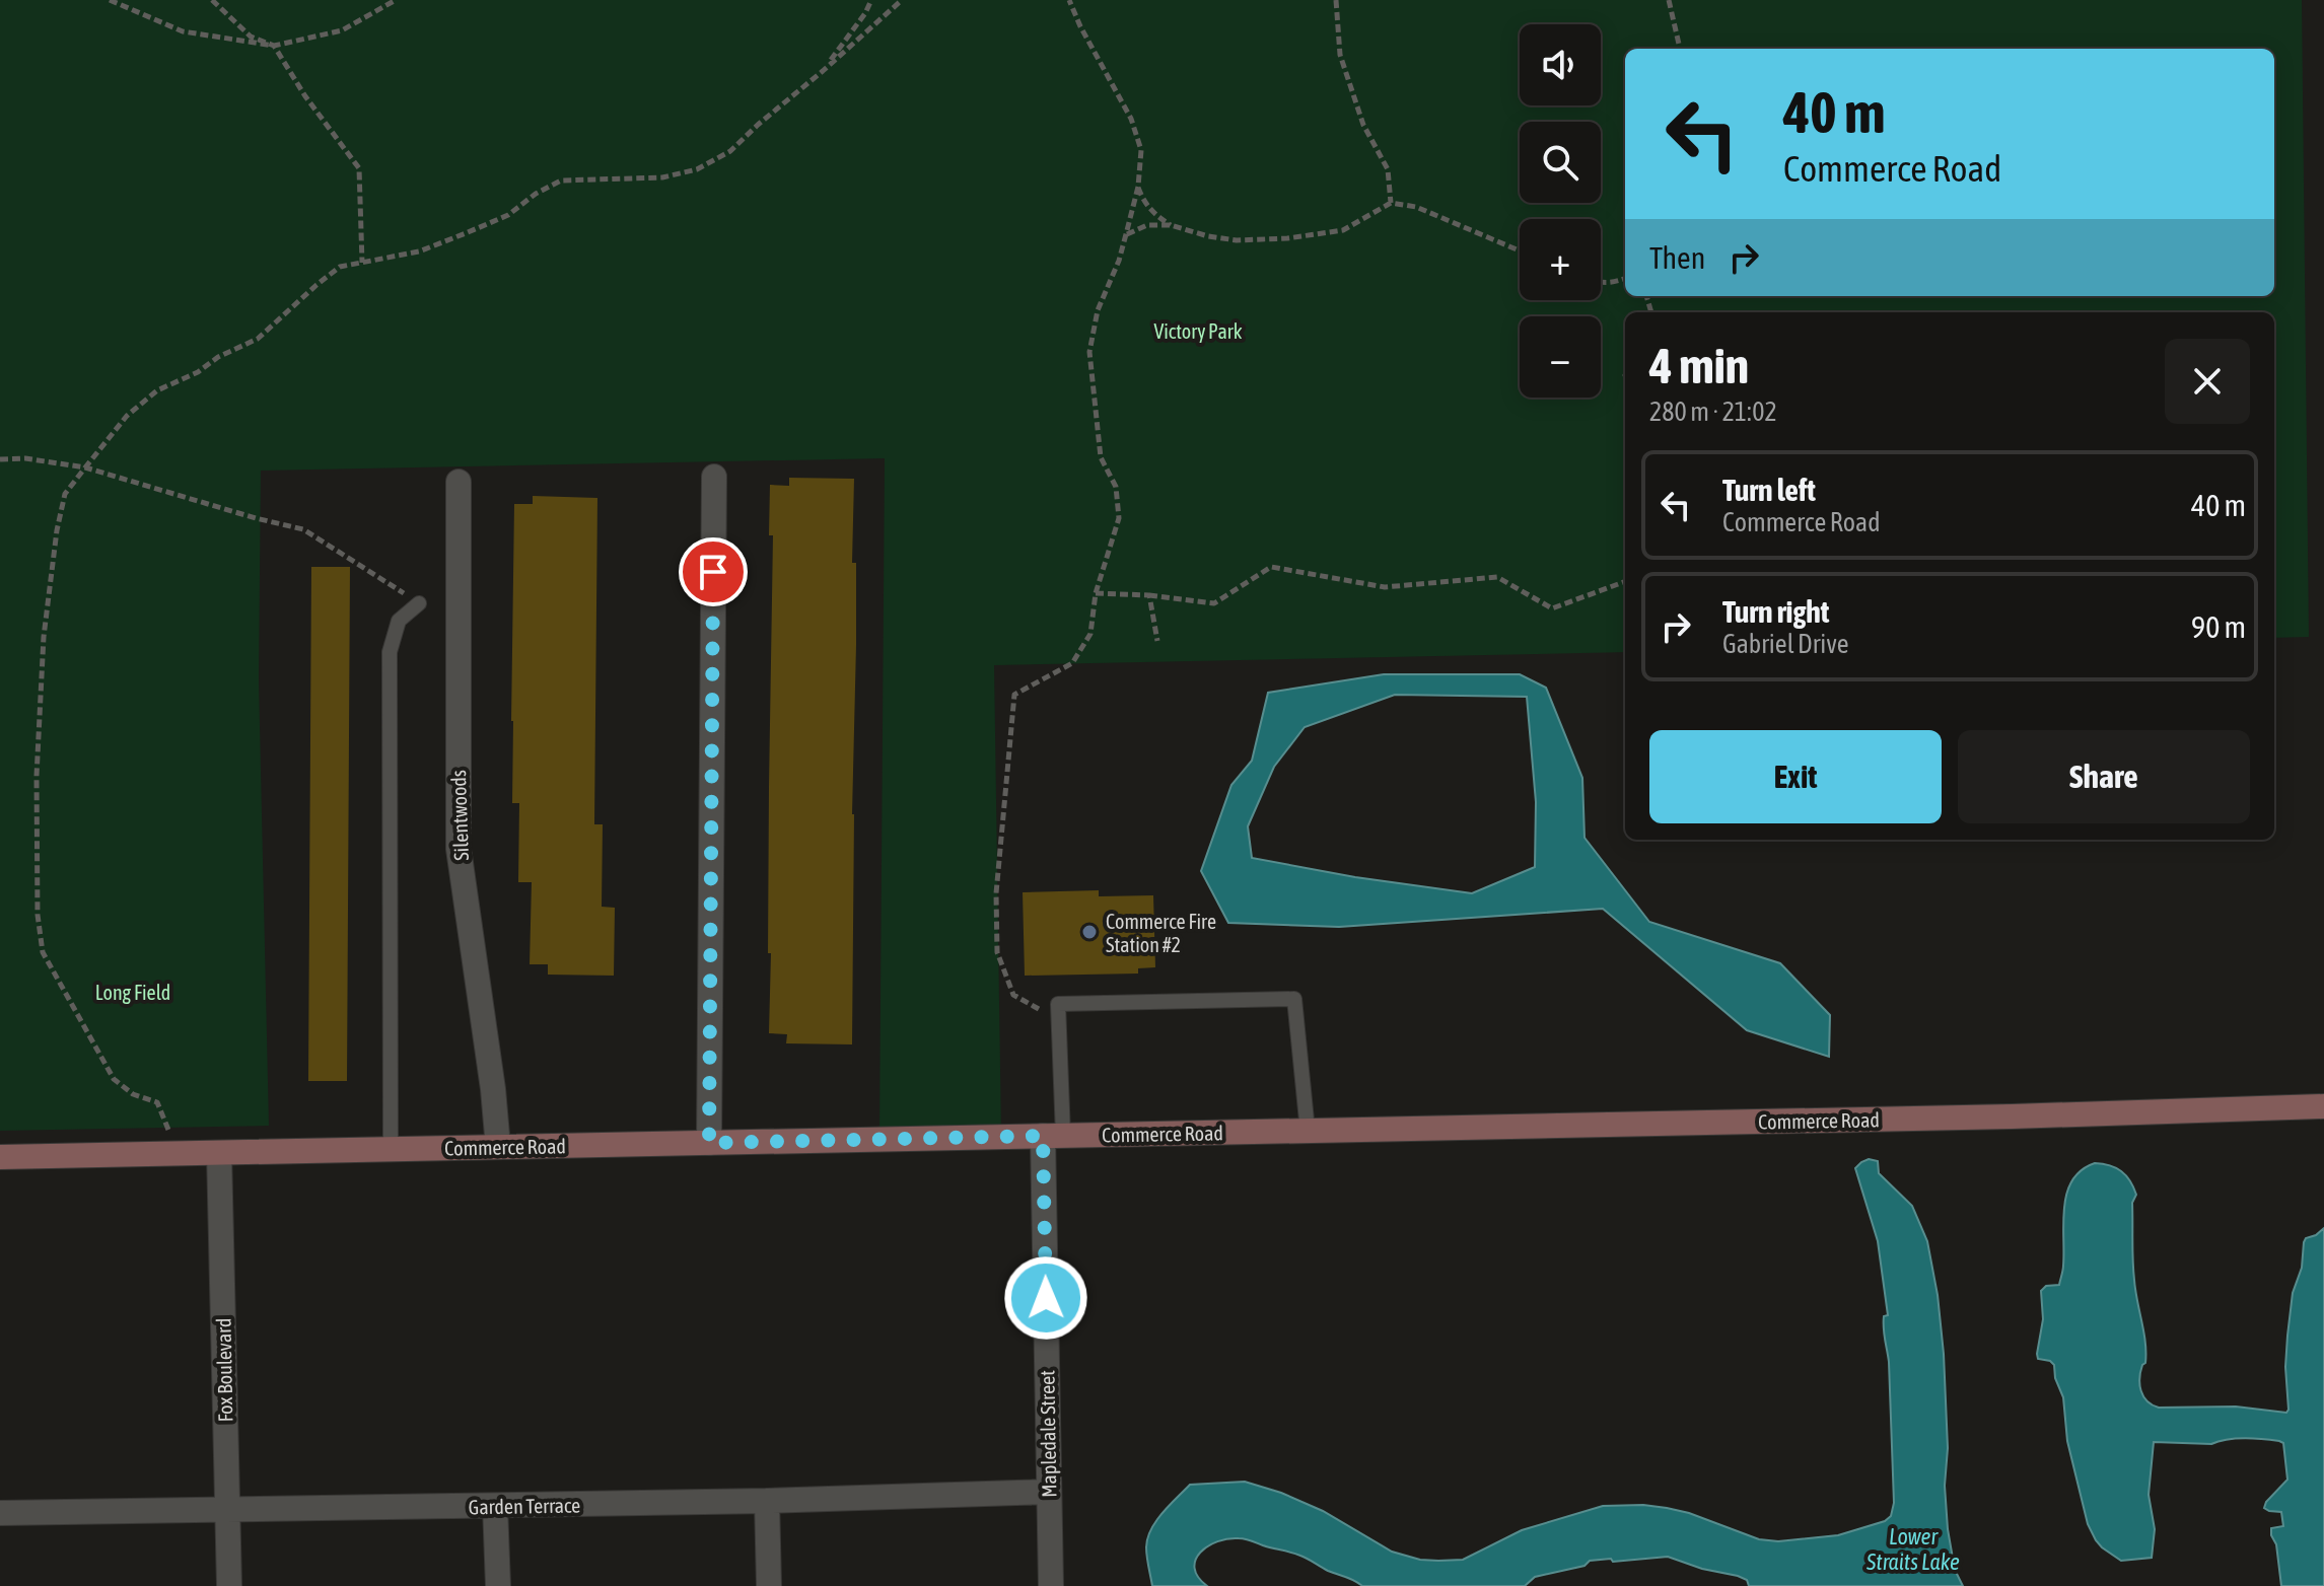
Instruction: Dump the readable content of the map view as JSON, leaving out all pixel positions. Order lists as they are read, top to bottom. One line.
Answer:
{"streets":{"main road":["Commerce Road"],"street":["Silentwoods","Fox Boulevard","Mapledale Street","Garden Terrace"]},"crossings":[["Silentwoods","Commerce Road"],["Commerce Road","Fox Boulevard"],["Commerce Road","Mapledale Street"],["Fox Boulevard","Garden Terrace"],["Mapledale Street","Garden Terrace"]],"water":["Lower Straits Lake"],"parks":["Victory Park","Long Field"],"places":["Commerce Fire Station #2"],"page":{"map_buttons":["+","−"],"turn":["40 m","Commerce Road"],"then":"Then","heading":["4 min","280 m · 21:02"],"list":[{"name":"Turn left","note":"Commerce Road","value":"40 m"},{"name":"Turn right","note":"Gabriel Drive","value":"90 m"}],"buttons":["Exit","Share"]}}
